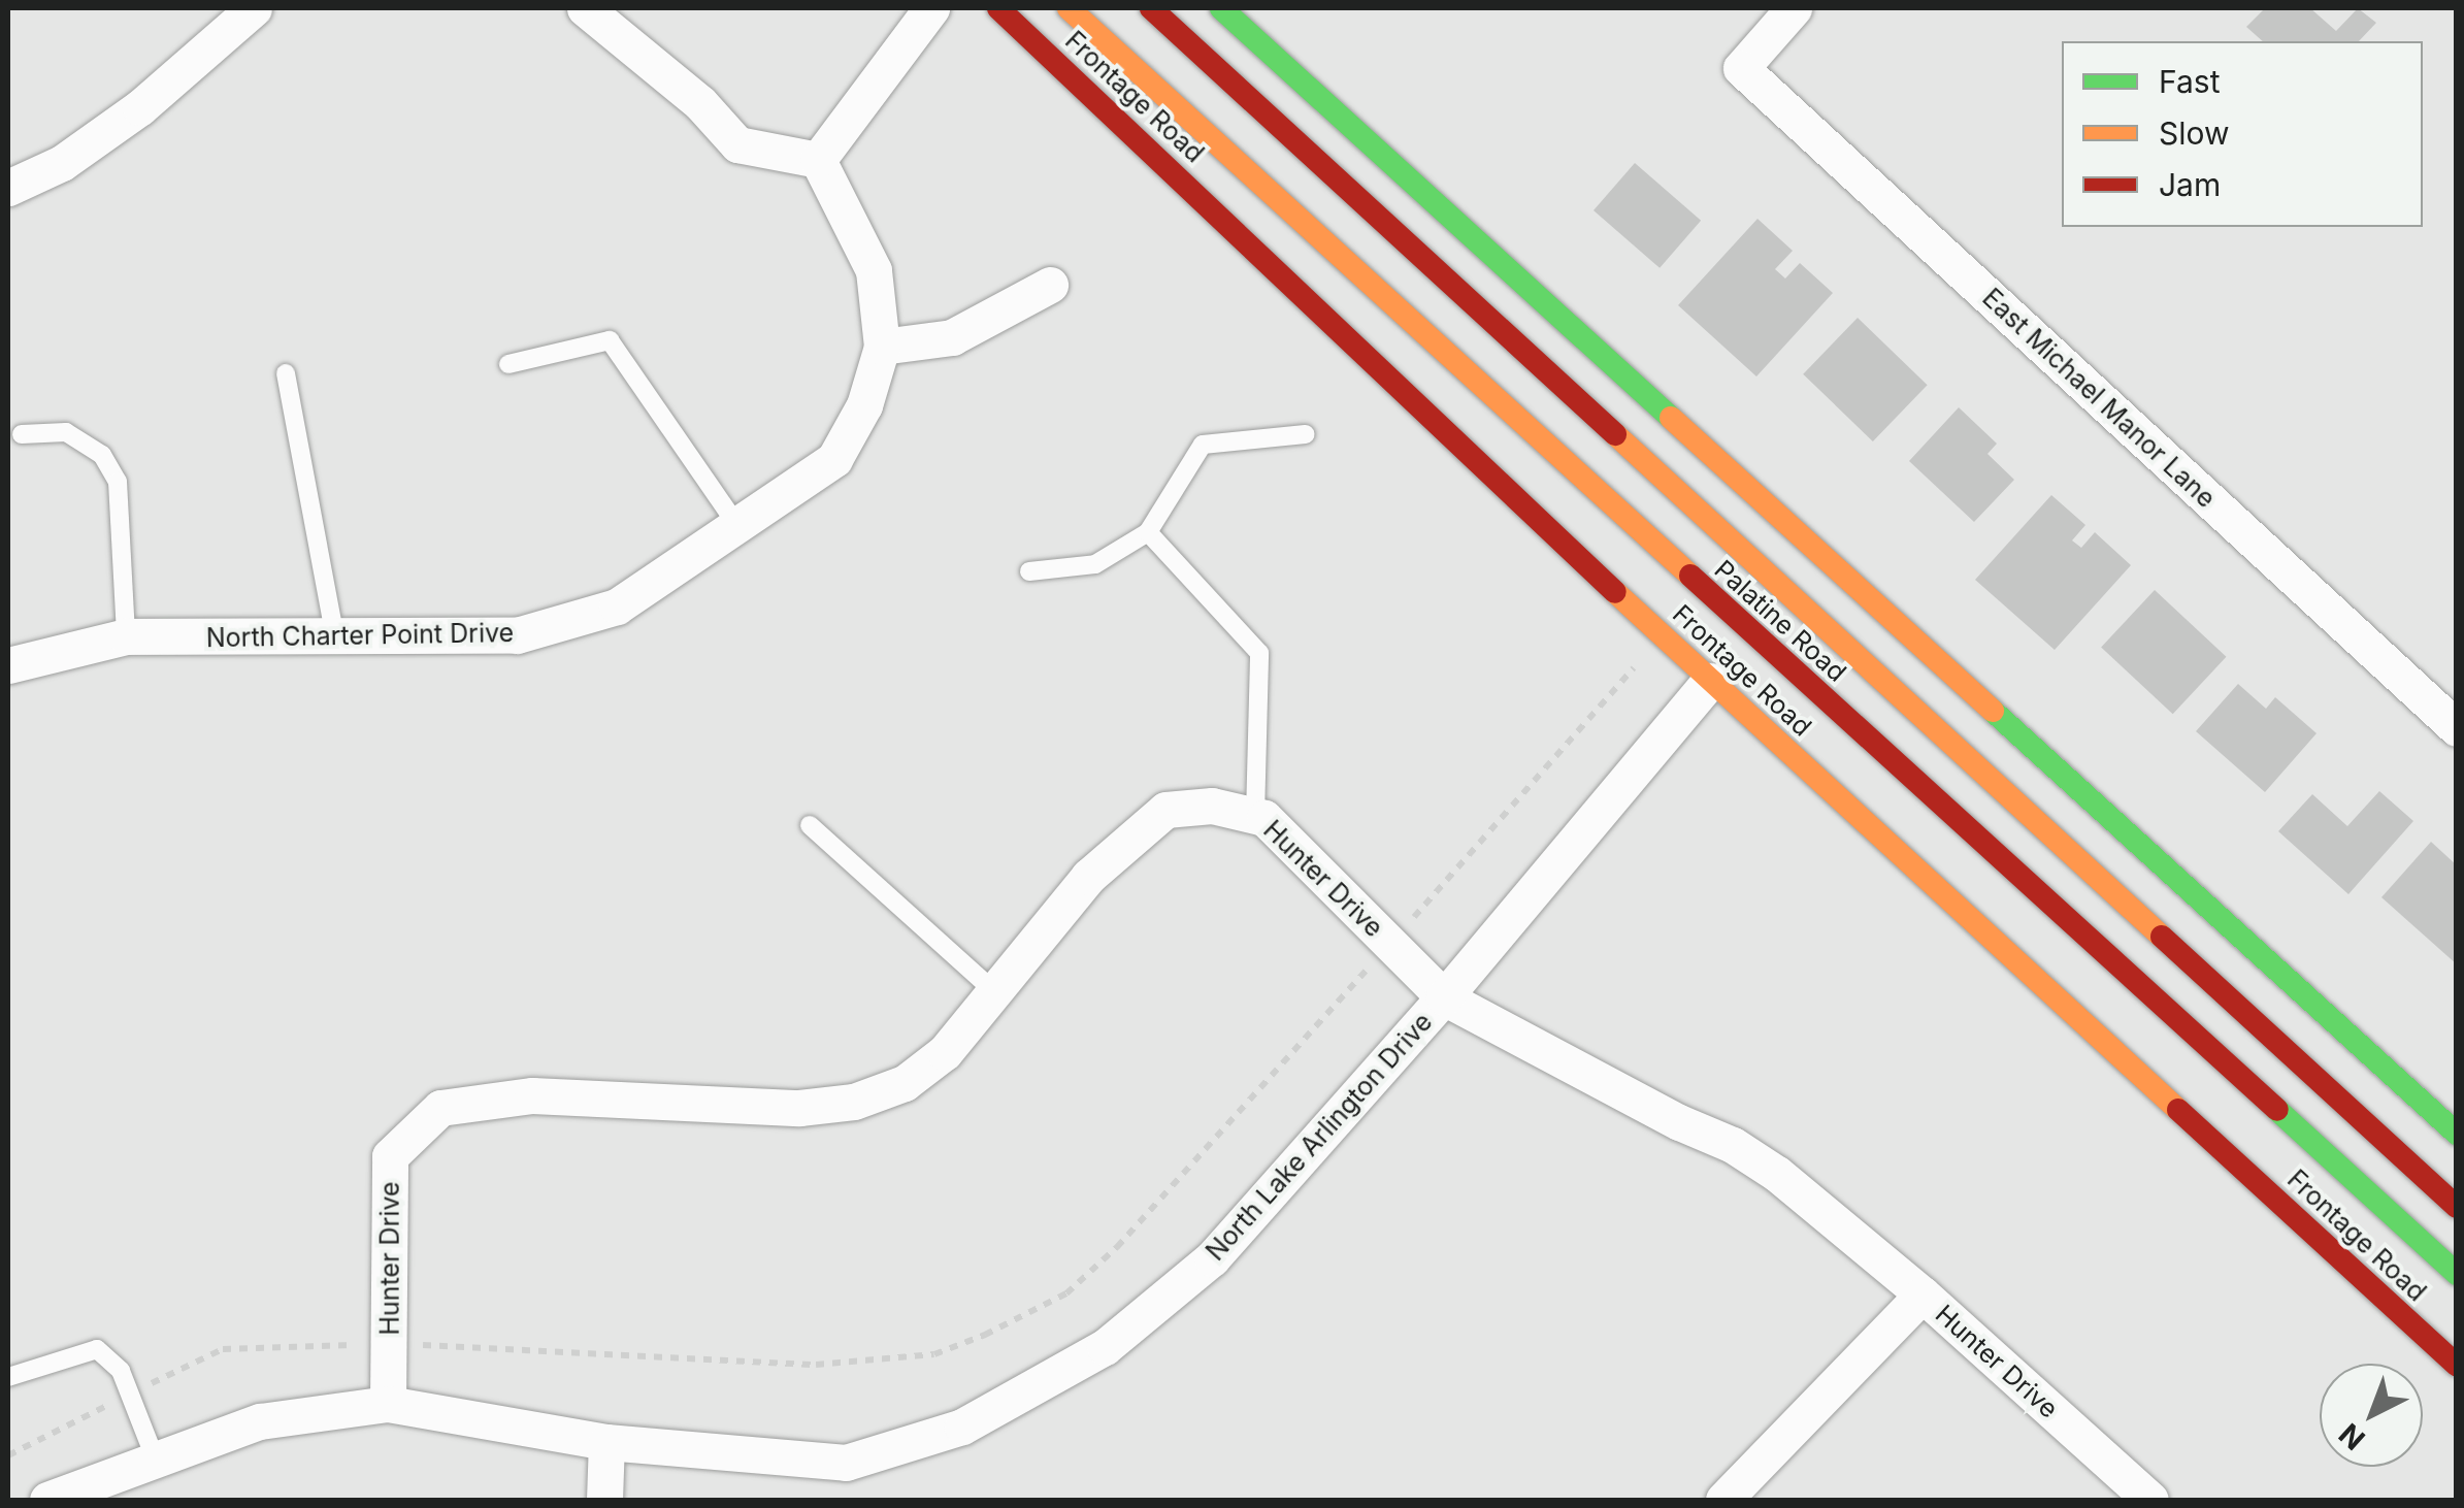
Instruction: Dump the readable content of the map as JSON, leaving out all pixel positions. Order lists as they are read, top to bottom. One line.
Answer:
{"streets":{"main road":["Frontage Road","Palatine Road"],"street":["East Michael Manor Lane","North Charter Point Drive","Hunter Drive","North Lake Arlington Drive"]},"crossings":[["Frontage Road","North Lake Arlington Drive"],["Hunter Drive","North Lake Arlington Drive"]],"legend":["Fast","Slow","Jam"],"north":"bottom left"}
